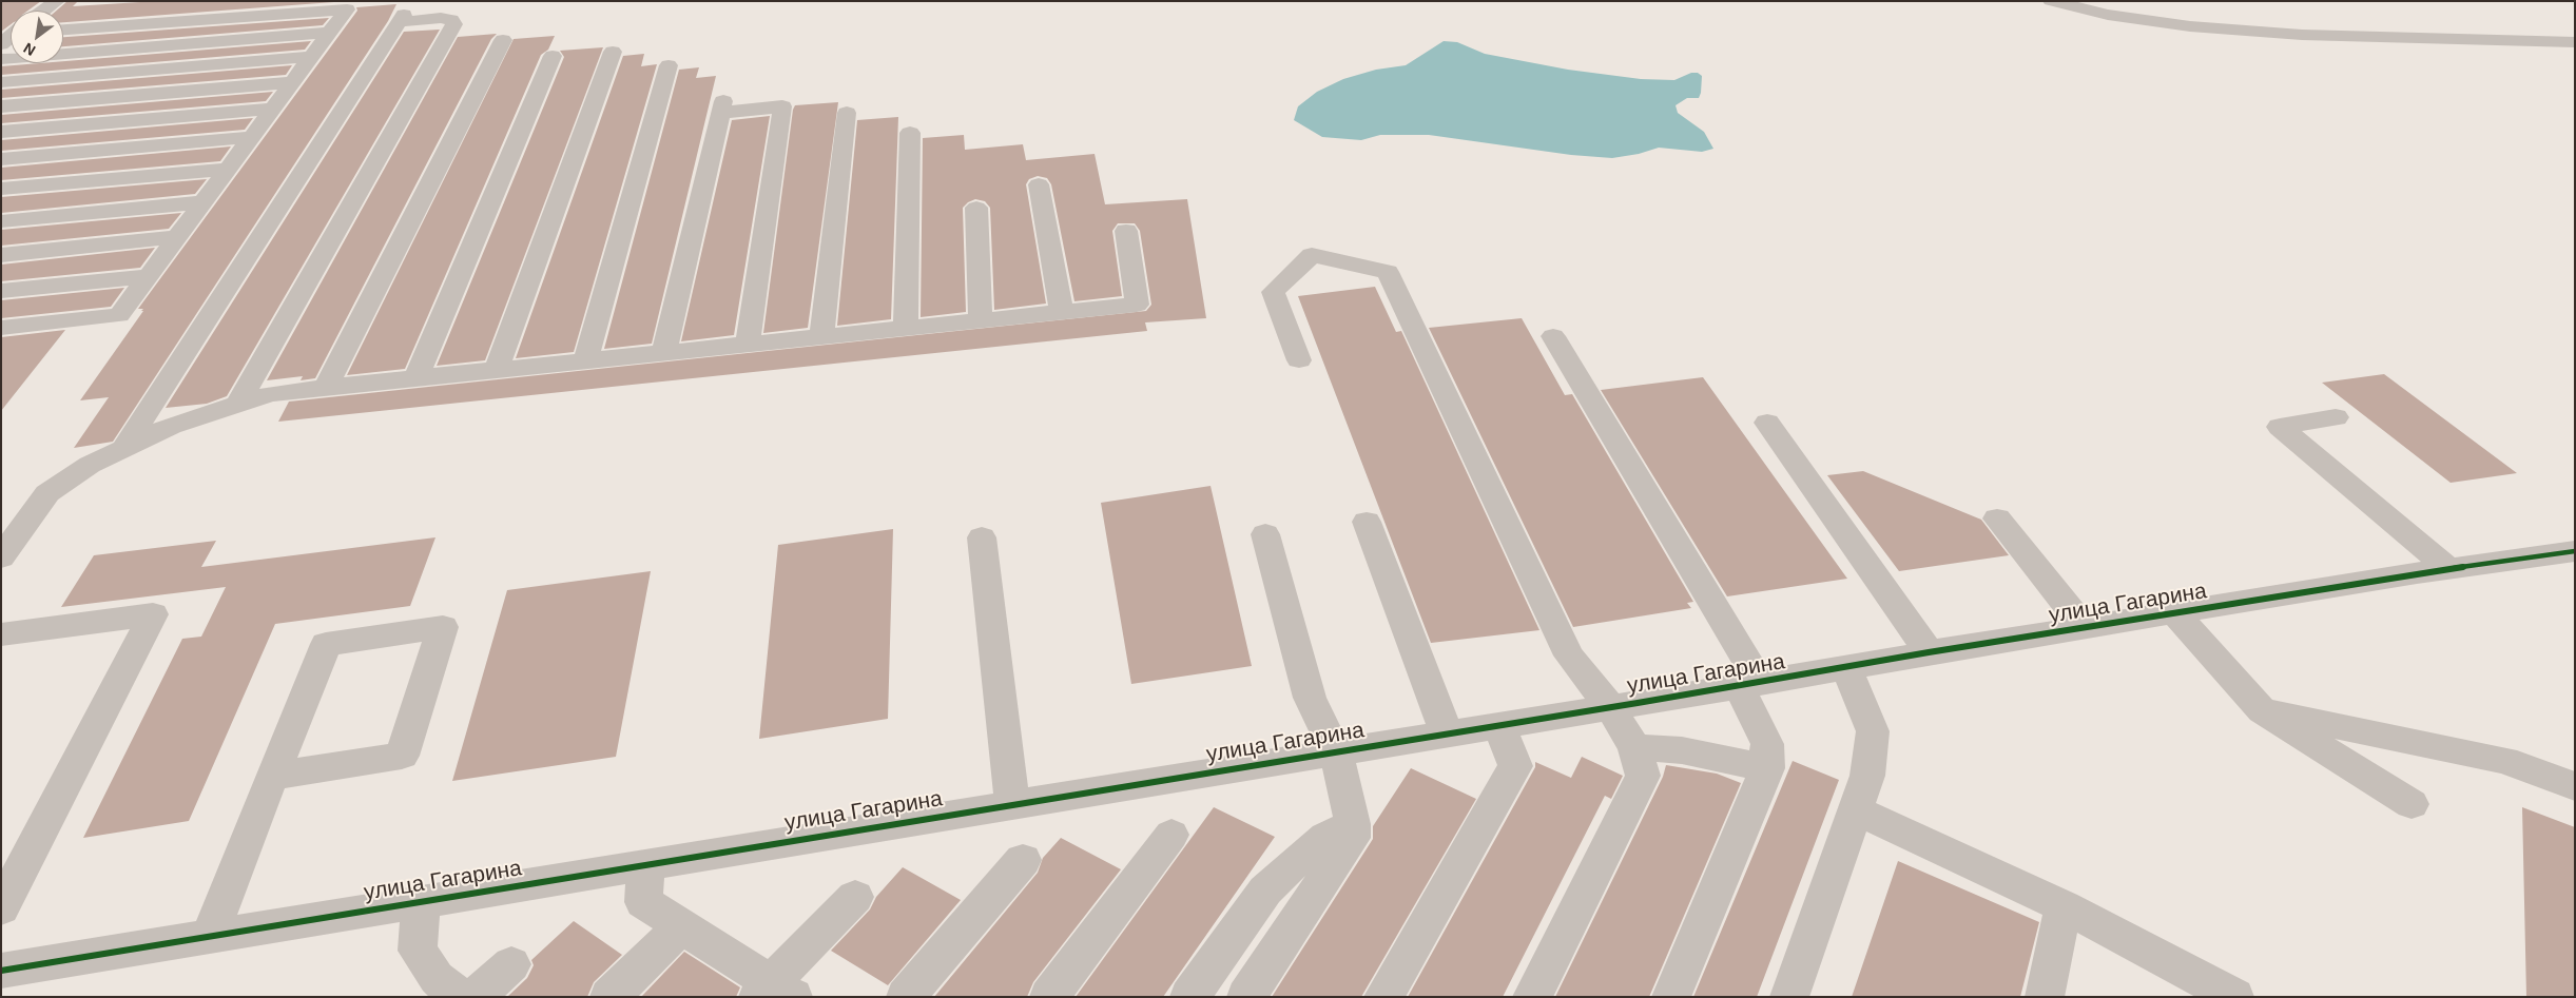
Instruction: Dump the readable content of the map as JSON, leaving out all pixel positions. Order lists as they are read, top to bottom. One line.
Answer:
{"streets":{"street":["улица Гагарина"]},"north":"bottom left"}
